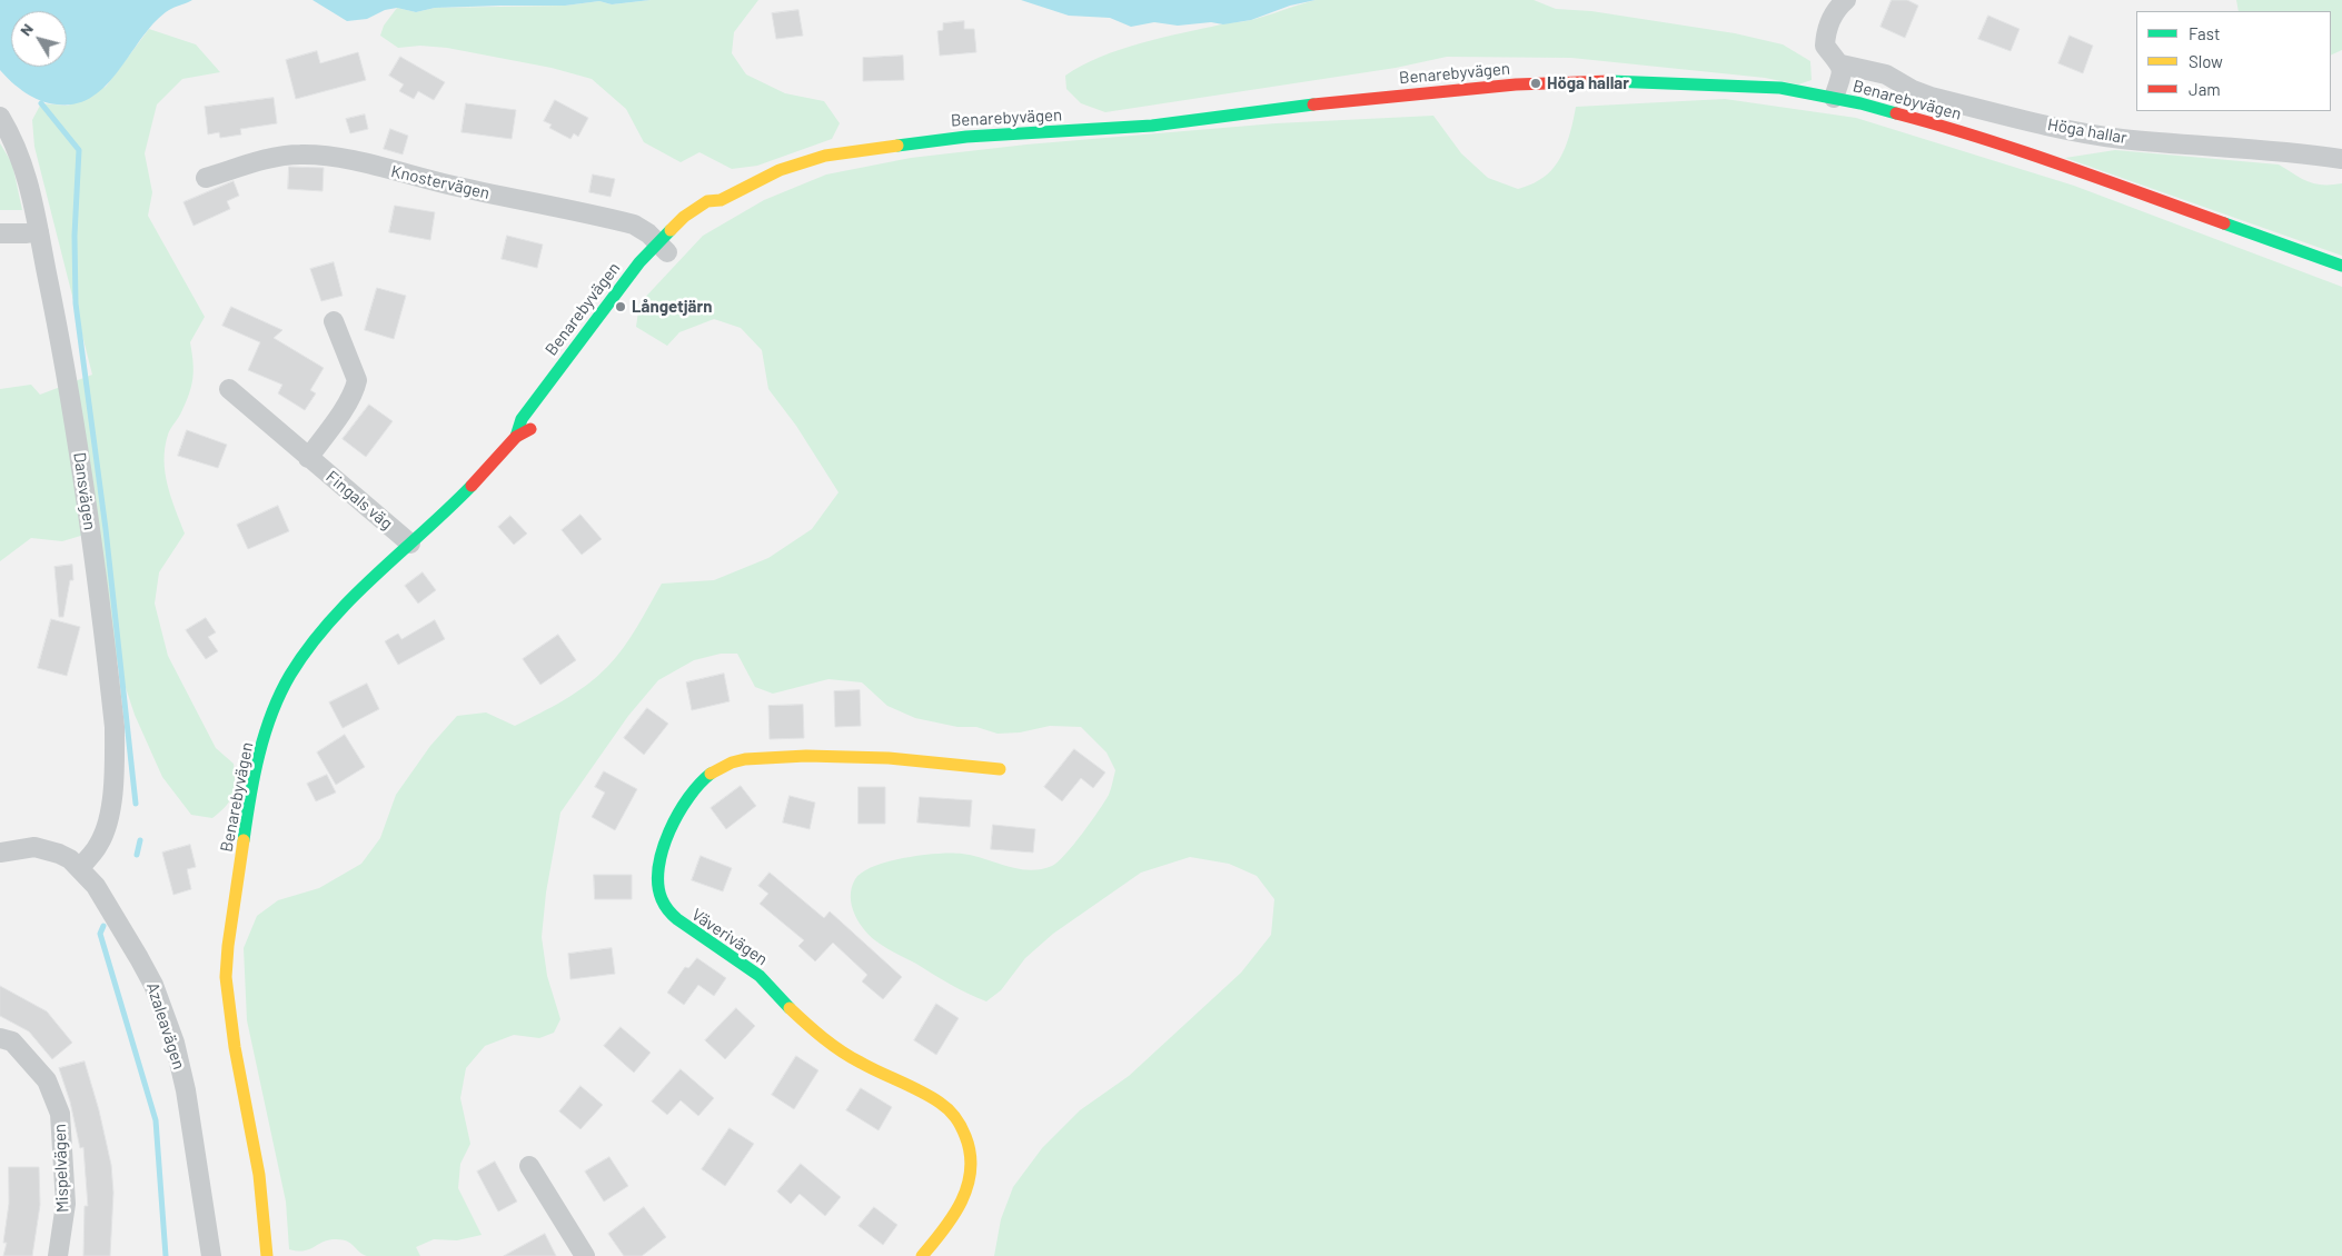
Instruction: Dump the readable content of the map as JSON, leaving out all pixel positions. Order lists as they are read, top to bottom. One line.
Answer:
{"streets":{"street":["Benarebyvägen","Höga hallar","Knostervägen","Dansvägen","Fingals väg","Väverivägen","Azaleavägen","Mispelvägen"]},"crossings":[["Benarebyvägen","Knostervägen"],["Benarebyvägen","Fingals väg"],["Dansvägen","Azaleavägen"]],"places":["Höga hallar","Långetjärn"],"legend":["Fast","Slow","Jam"],"north":"top left"}
